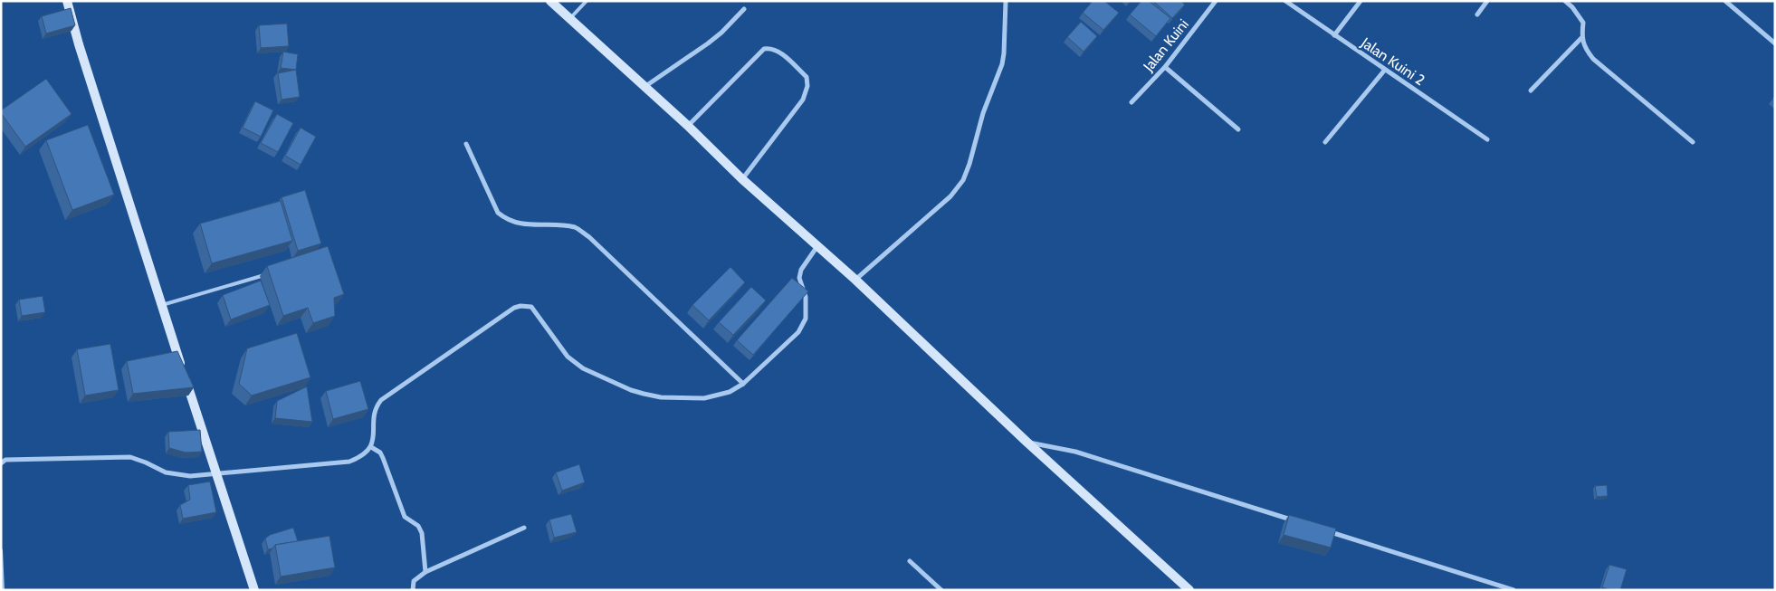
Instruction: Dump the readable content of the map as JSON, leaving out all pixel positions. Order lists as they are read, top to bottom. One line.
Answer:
{"streets":{"street":["Jalan Kuini","Jalan Kuini 2"]}}
